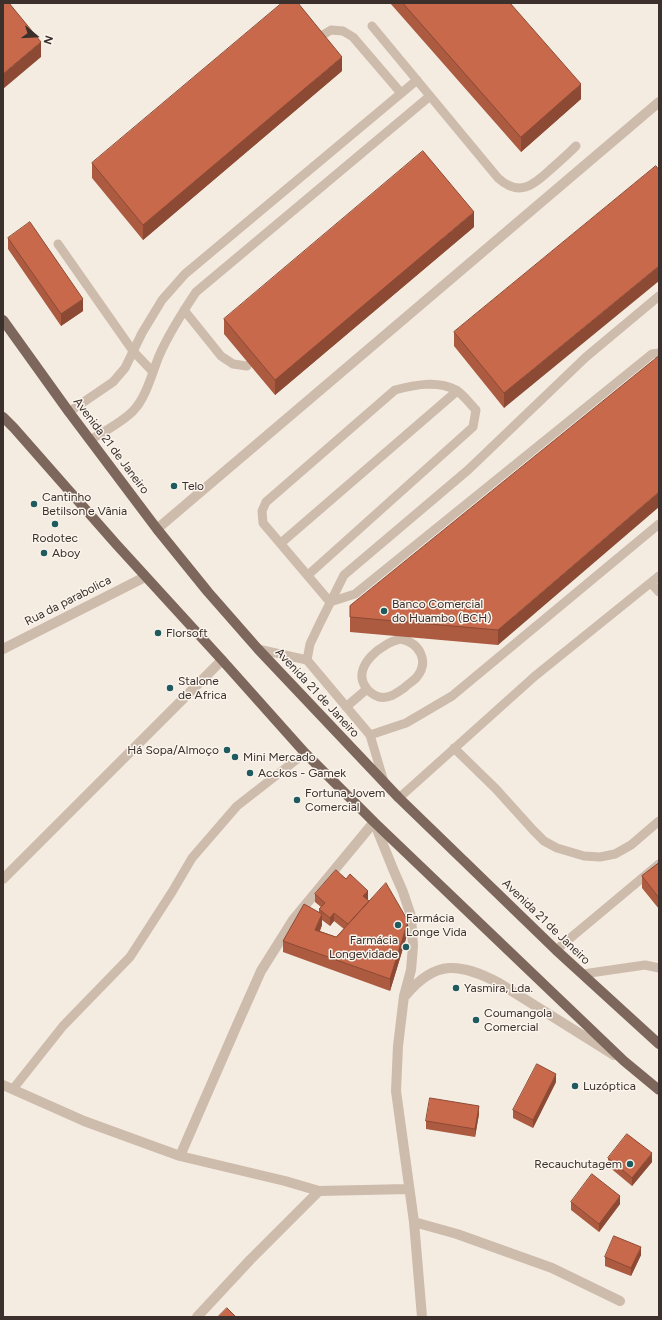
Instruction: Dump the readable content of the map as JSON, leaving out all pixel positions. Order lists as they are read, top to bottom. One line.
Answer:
{"streets":{"main road":["Avenida 21 de Janeiro"],"street":["Rua da parabolica"]},"places":["Telo","Cantinho Betilson e Vânia","Rodotec","Aboy","Banco Comercial do Huambo (BCH)","Florsoft","Stalone de Africa","Há Sopa/Almoço","Mini Mercado","Acckos - Gamek","Fortuna Jovem Comercial","Farmácia Longe Vida","Farmácia Longevidade","Yasmira, Lda.","Coumangola Comercial","Luzóptica","Recauchutagem"],"north":"right"}
